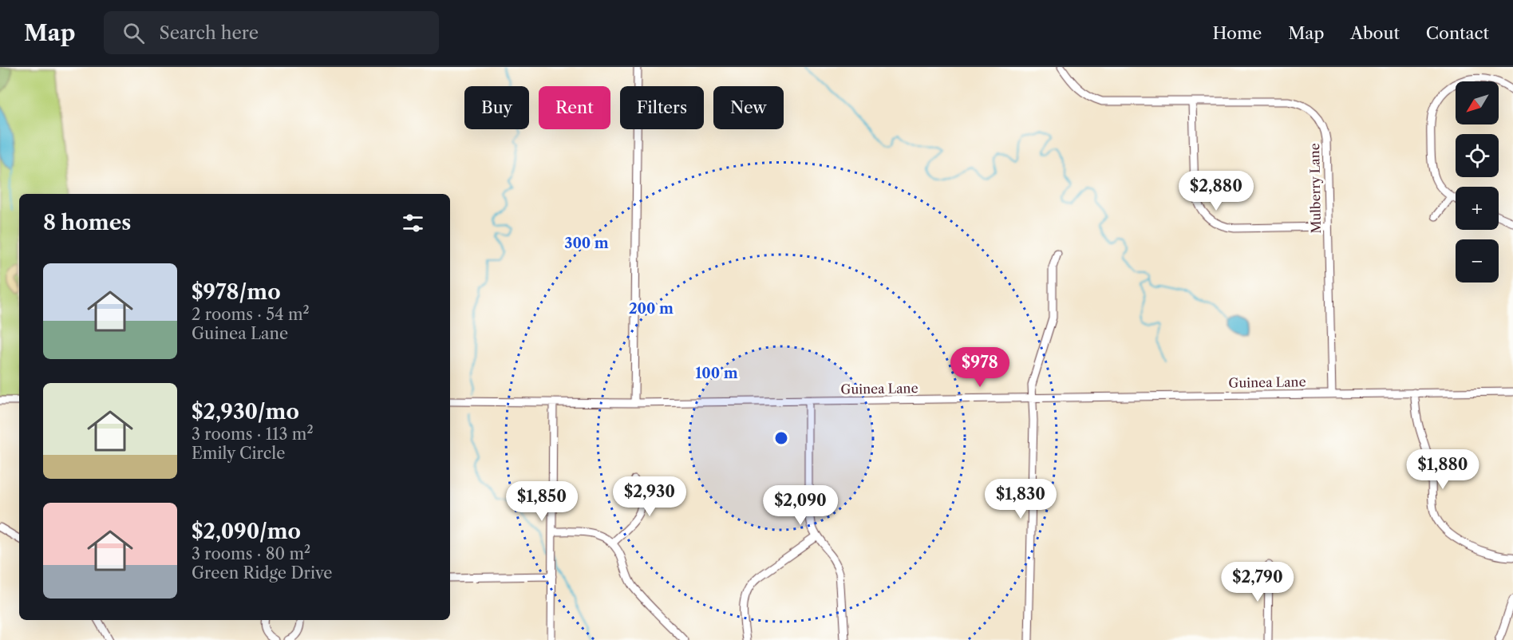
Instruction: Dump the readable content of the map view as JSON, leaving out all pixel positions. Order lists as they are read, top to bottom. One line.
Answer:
{"streets":{"street":["Mulberry Lane","Guinea Lane"]},"crossings":[["Mulberry Lane","Guinea Lane"]],"north":"bottom left","page":{"header":"Map","search":"Search here","nav":["Home","Map","About","Contact"],"map_buttons":["+","−"],"chip":["Buy","Rent","Filters","New"],"price":["$2,880","$978","$1,880","$2,930","$1,830","$1,850","$2,090","$2,790"],"heading":"8 homes","list":[{"name":"$978/mo","note":"2 rooms · 54 m² · Guinea Lane"},{"name":"$2,930/mo","note":"3 rooms · 113 m² · Emily Circle"},{"name":"$2,090/mo","note":"3 rooms · 80 m² · Green Ridge Drive"}]},"rings":["300 m","200 m","100 m"]}
